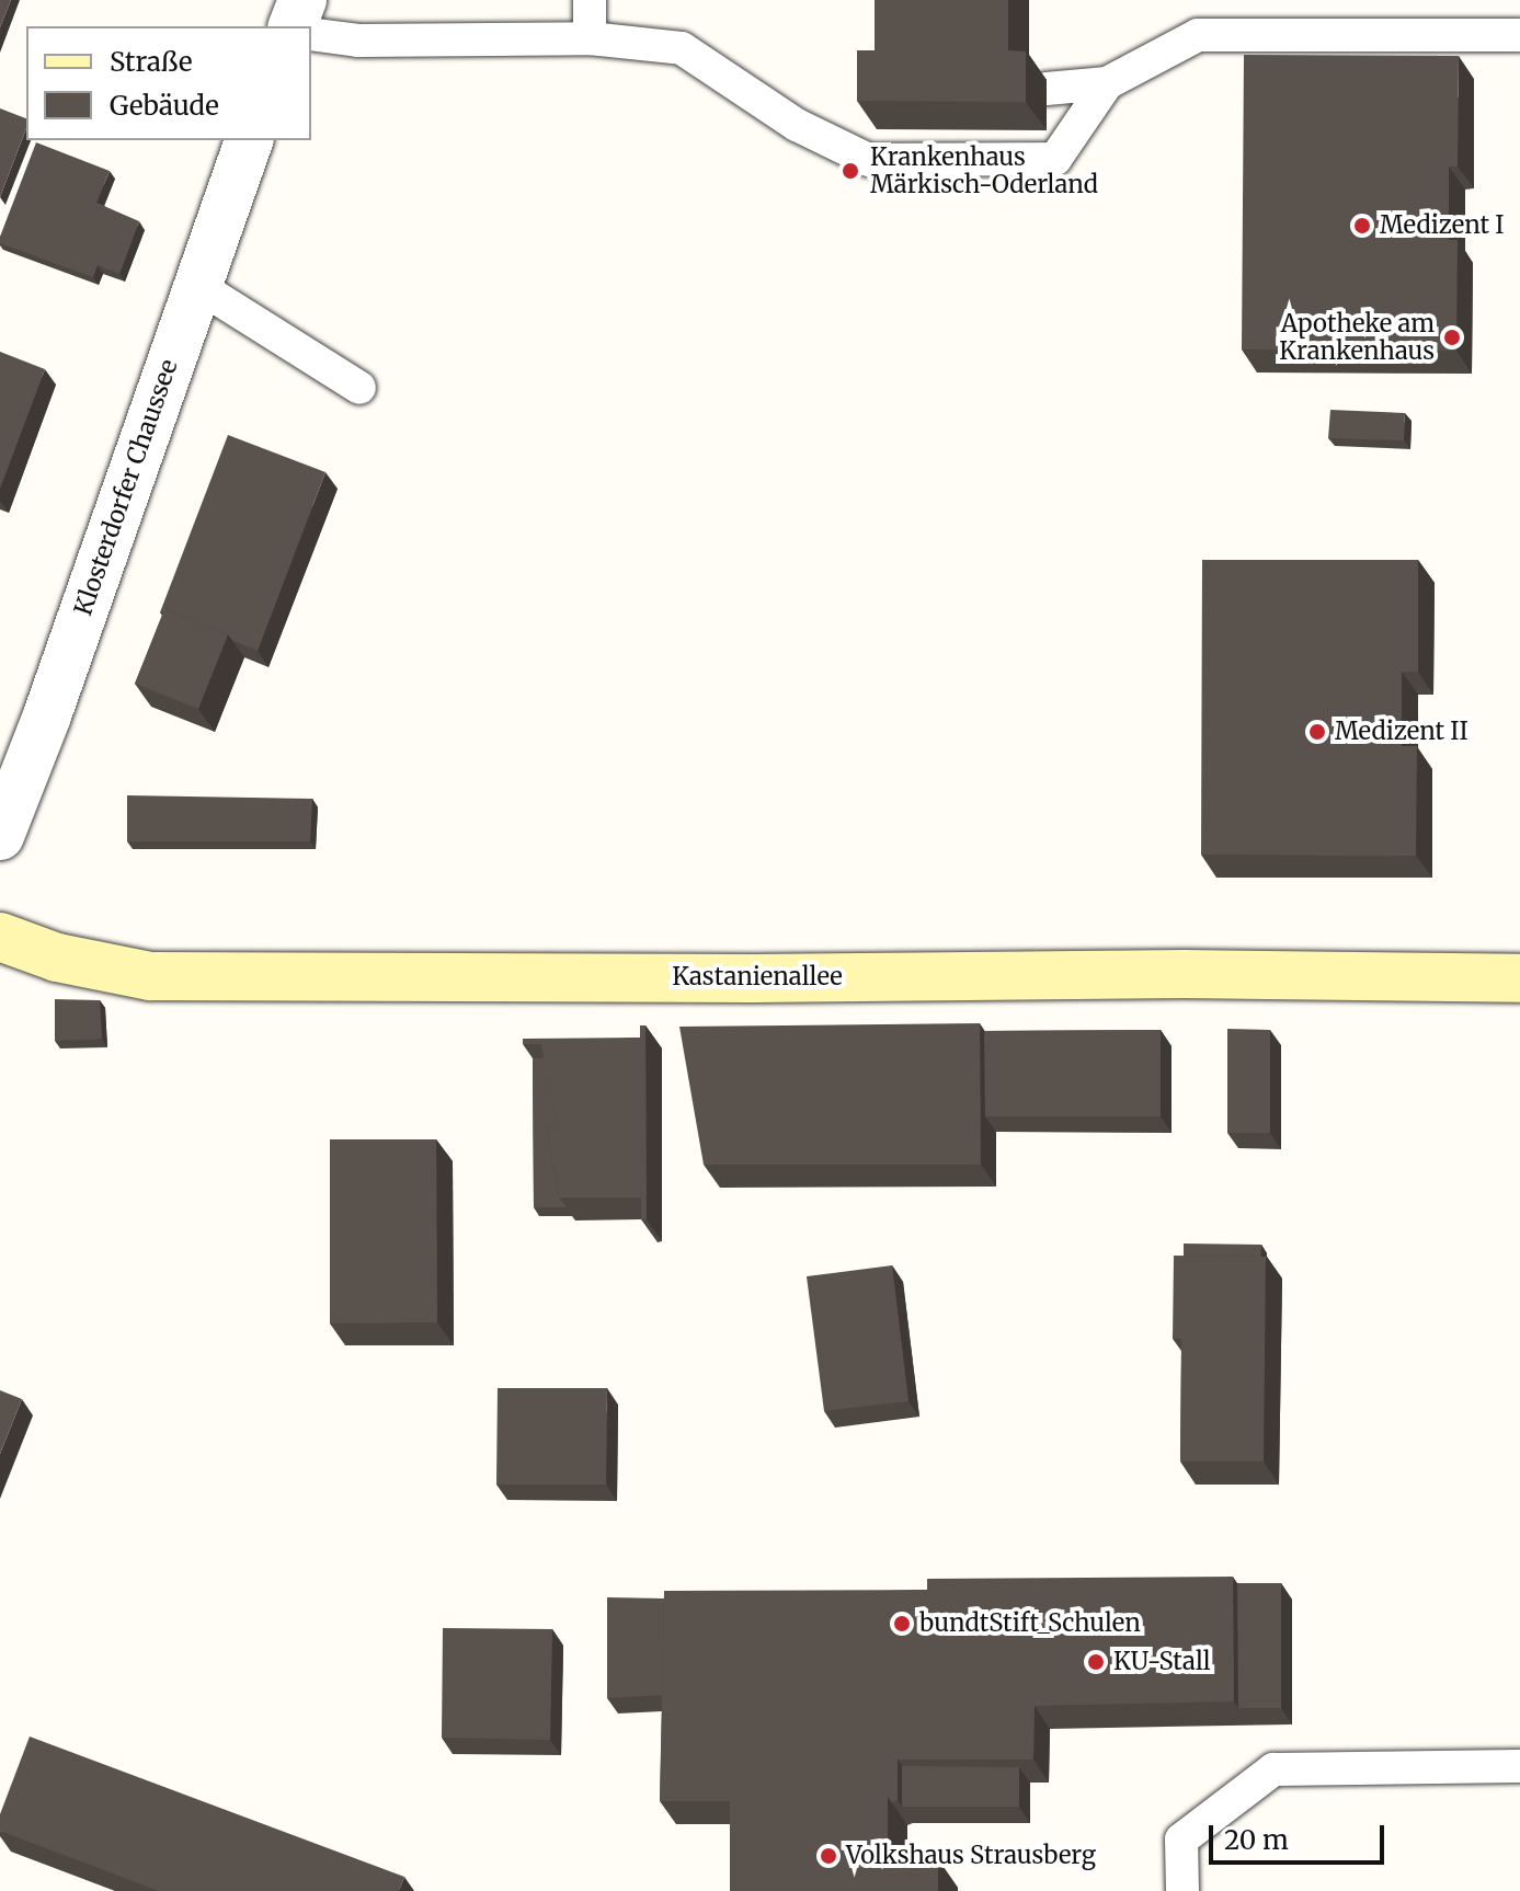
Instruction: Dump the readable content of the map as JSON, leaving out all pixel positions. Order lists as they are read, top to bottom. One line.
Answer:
{"streets":{"street":["Klosterdorfer Chaussee","Kastanienallee"]},"places":["Krankenhaus Märkisch-Oderland","Medizent I","Apotheke am Krankenhaus","Medizent II","bundtStift_Schulen","KU-Stall","Volkshaus Strausberg"],"legend":["Straße","Gebäude"],"scale_bar":"20 m"}
